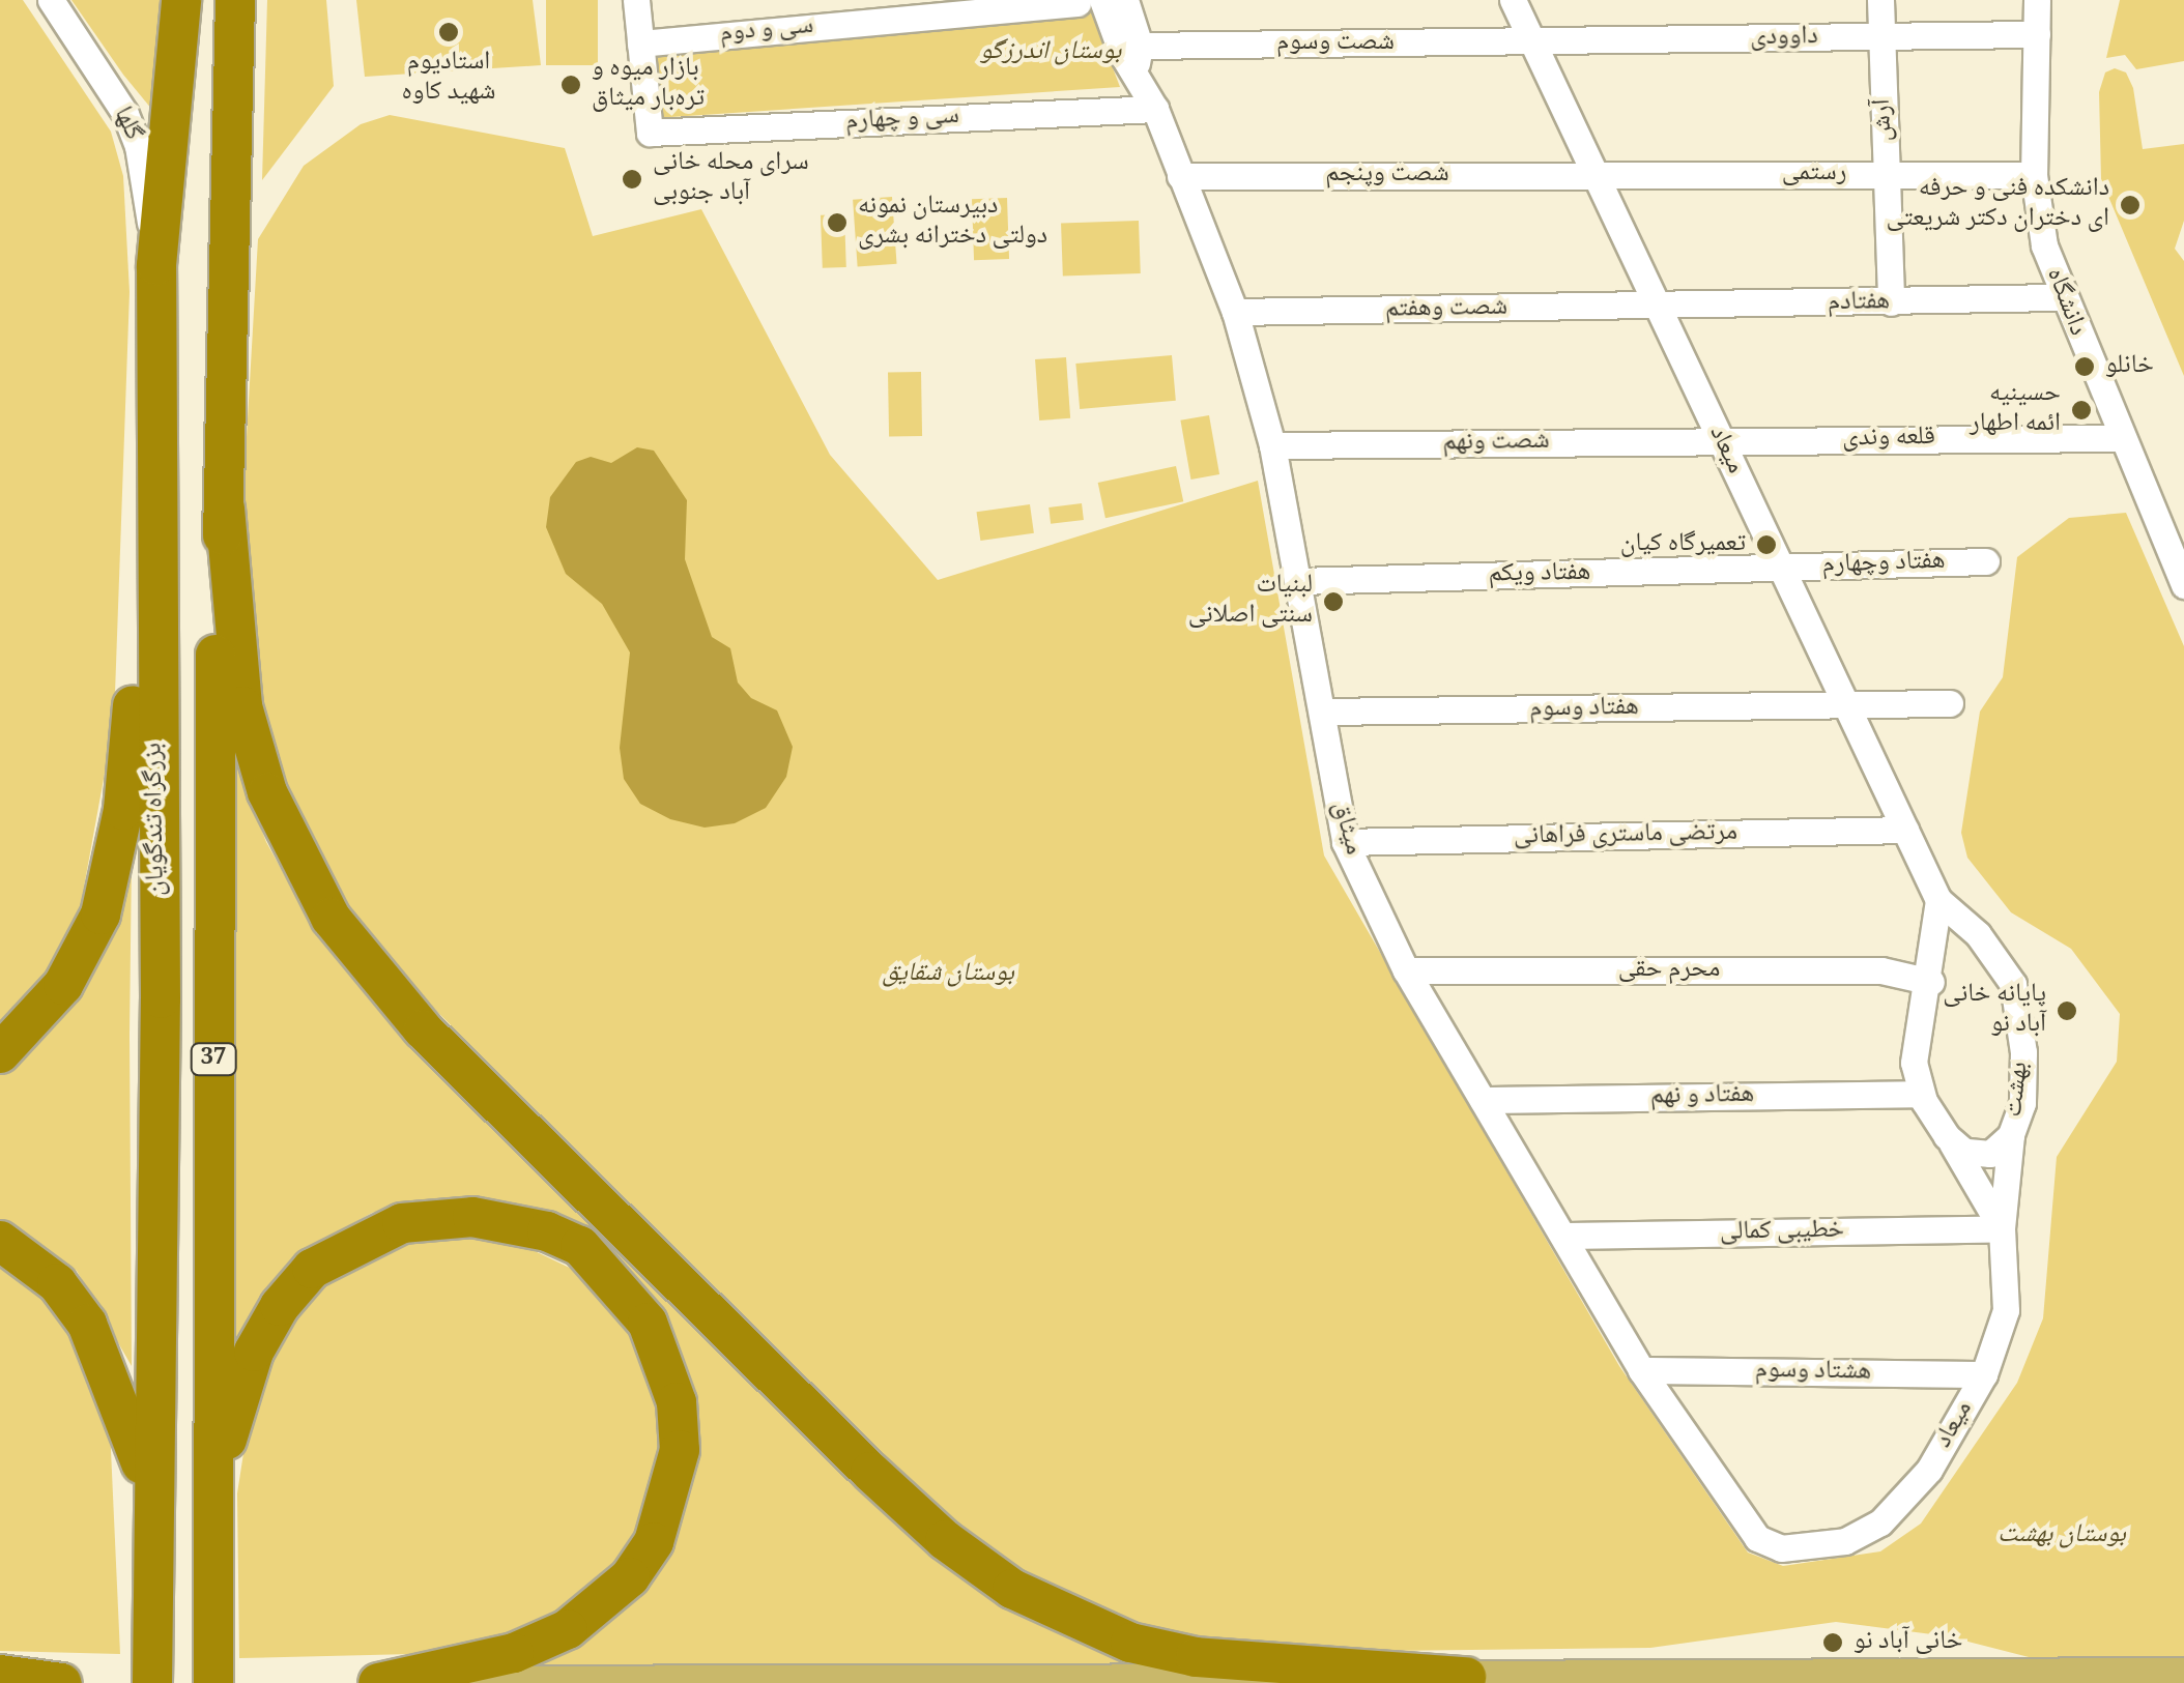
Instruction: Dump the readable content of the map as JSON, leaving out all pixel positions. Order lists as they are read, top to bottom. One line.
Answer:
{"streets":{"highway":["بزرگراه تندگویان","37"],"street":["سی و دوم","داوودی","شصت وسوم","سی و چهارم","آرش","گلها","رستمی","شصت وپنجم","دانشگاه","هفتادم","شصت وهفتم","قلعه وندی","شصت ونهم","میعاد","هفتاد وچهارم","هفتاد ویکم","هفتاد وسوم","میثاق","مرتضی ماستری فراهانی","محرم حقی","بهشت","هفتاد و نهم","خطیبی کمالی","هشتاد وسوم"]},"crossings":[["سی و دوم","سی و چهارم"],["سی و دوم","میثاق"],["داوودی","شصت وسوم"],["داوودی","آرش"],["داوودی","دانشگاه"],["داوودی","میعاد"],["شصت وسوم","میعاد"],["سی و چهارم","میثاق"],["آرش","رستمی"],["آرش","هفتادم"],["گلها","بزرگراه تندگویان"],["رستمی","شصت وپنجم"],["رستمی","دانشگاه"],["رستمی","میعاد"],["شصت وپنجم","میعاد"],["شصت وپنجم","میثاق"],["دانشگاه","هفتادم"],["دانشگاه","قلعه وندی"],["هفتادم","شصت وهفتم"],["هفتادم","میعاد"],["شصت وهفتم","میعاد"],["شصت وهفتم","میثاق"],["قلعه وندی","شصت ونهم"],["قلعه وندی","میعاد"],["شصت ونهم","میعاد"],["شصت ونهم","میثاق"],["میعاد","هفتاد وچهارم"],["میعاد","هفتاد ویکم"],["میعاد","هفتاد وسوم"],["میعاد","میثاق"],["میعاد","مرتضی ماستری فراهانی"],["میعاد","بهشت"],["میعاد","خطیبی کمالی"],["میعاد","هشتاد وسوم"],["هفتاد وچهارم","هفتاد ویکم"],["هفتاد ویکم","میثاق"],["هفتاد وسوم","میثاق"],["میثاق","مرتضی ماستری فراهانی"],["میثاق","محرم حقی"],["میثاق","هفتاد و نهم"],["میثاق","خطیبی کمالی"],["میثاق","هشتاد وسوم"]],"parks":["بوستان اندرزگو","بوستان شقایق","بوستان بهشت"],"places":["استادیوم شهید کاوه","بازار میوه و تره‌بار میثاق","سرای محله خانی آباد جنوبی","دانشکده فنی و حرفه ای دختران دکتر شریعتی","دبیرستان نمونه دولتی دخترانه بشری","خانلو","حسینیه ائمه اطهار","تعمیرگاه کیان","لبنیات سنتی اصلانی","پایانه خانی آباد نو","خانی آباد نو"]}
